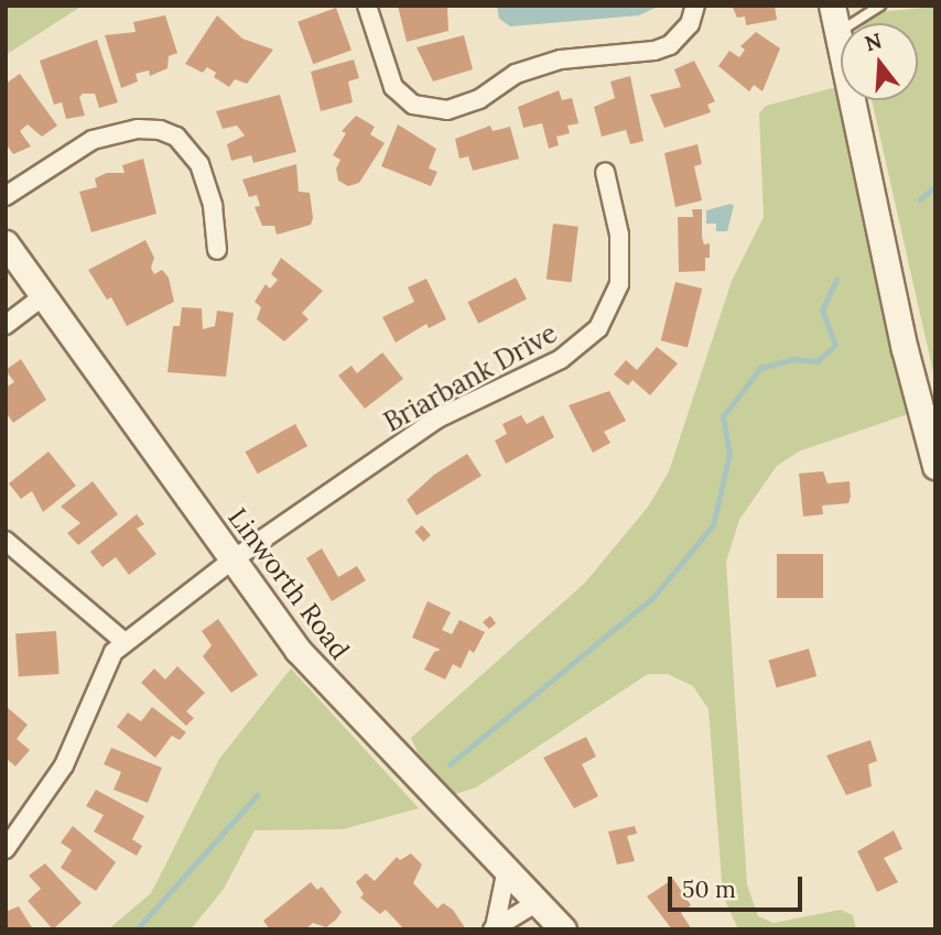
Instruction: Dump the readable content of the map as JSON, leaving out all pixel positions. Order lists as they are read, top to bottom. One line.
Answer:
{"streets":{"main road":["Linworth Road"],"street":["Briarbank Drive"]},"crossings":[["Briarbank Drive","Linworth Road"]],"scale_bar":"50 m","north":"top"}
